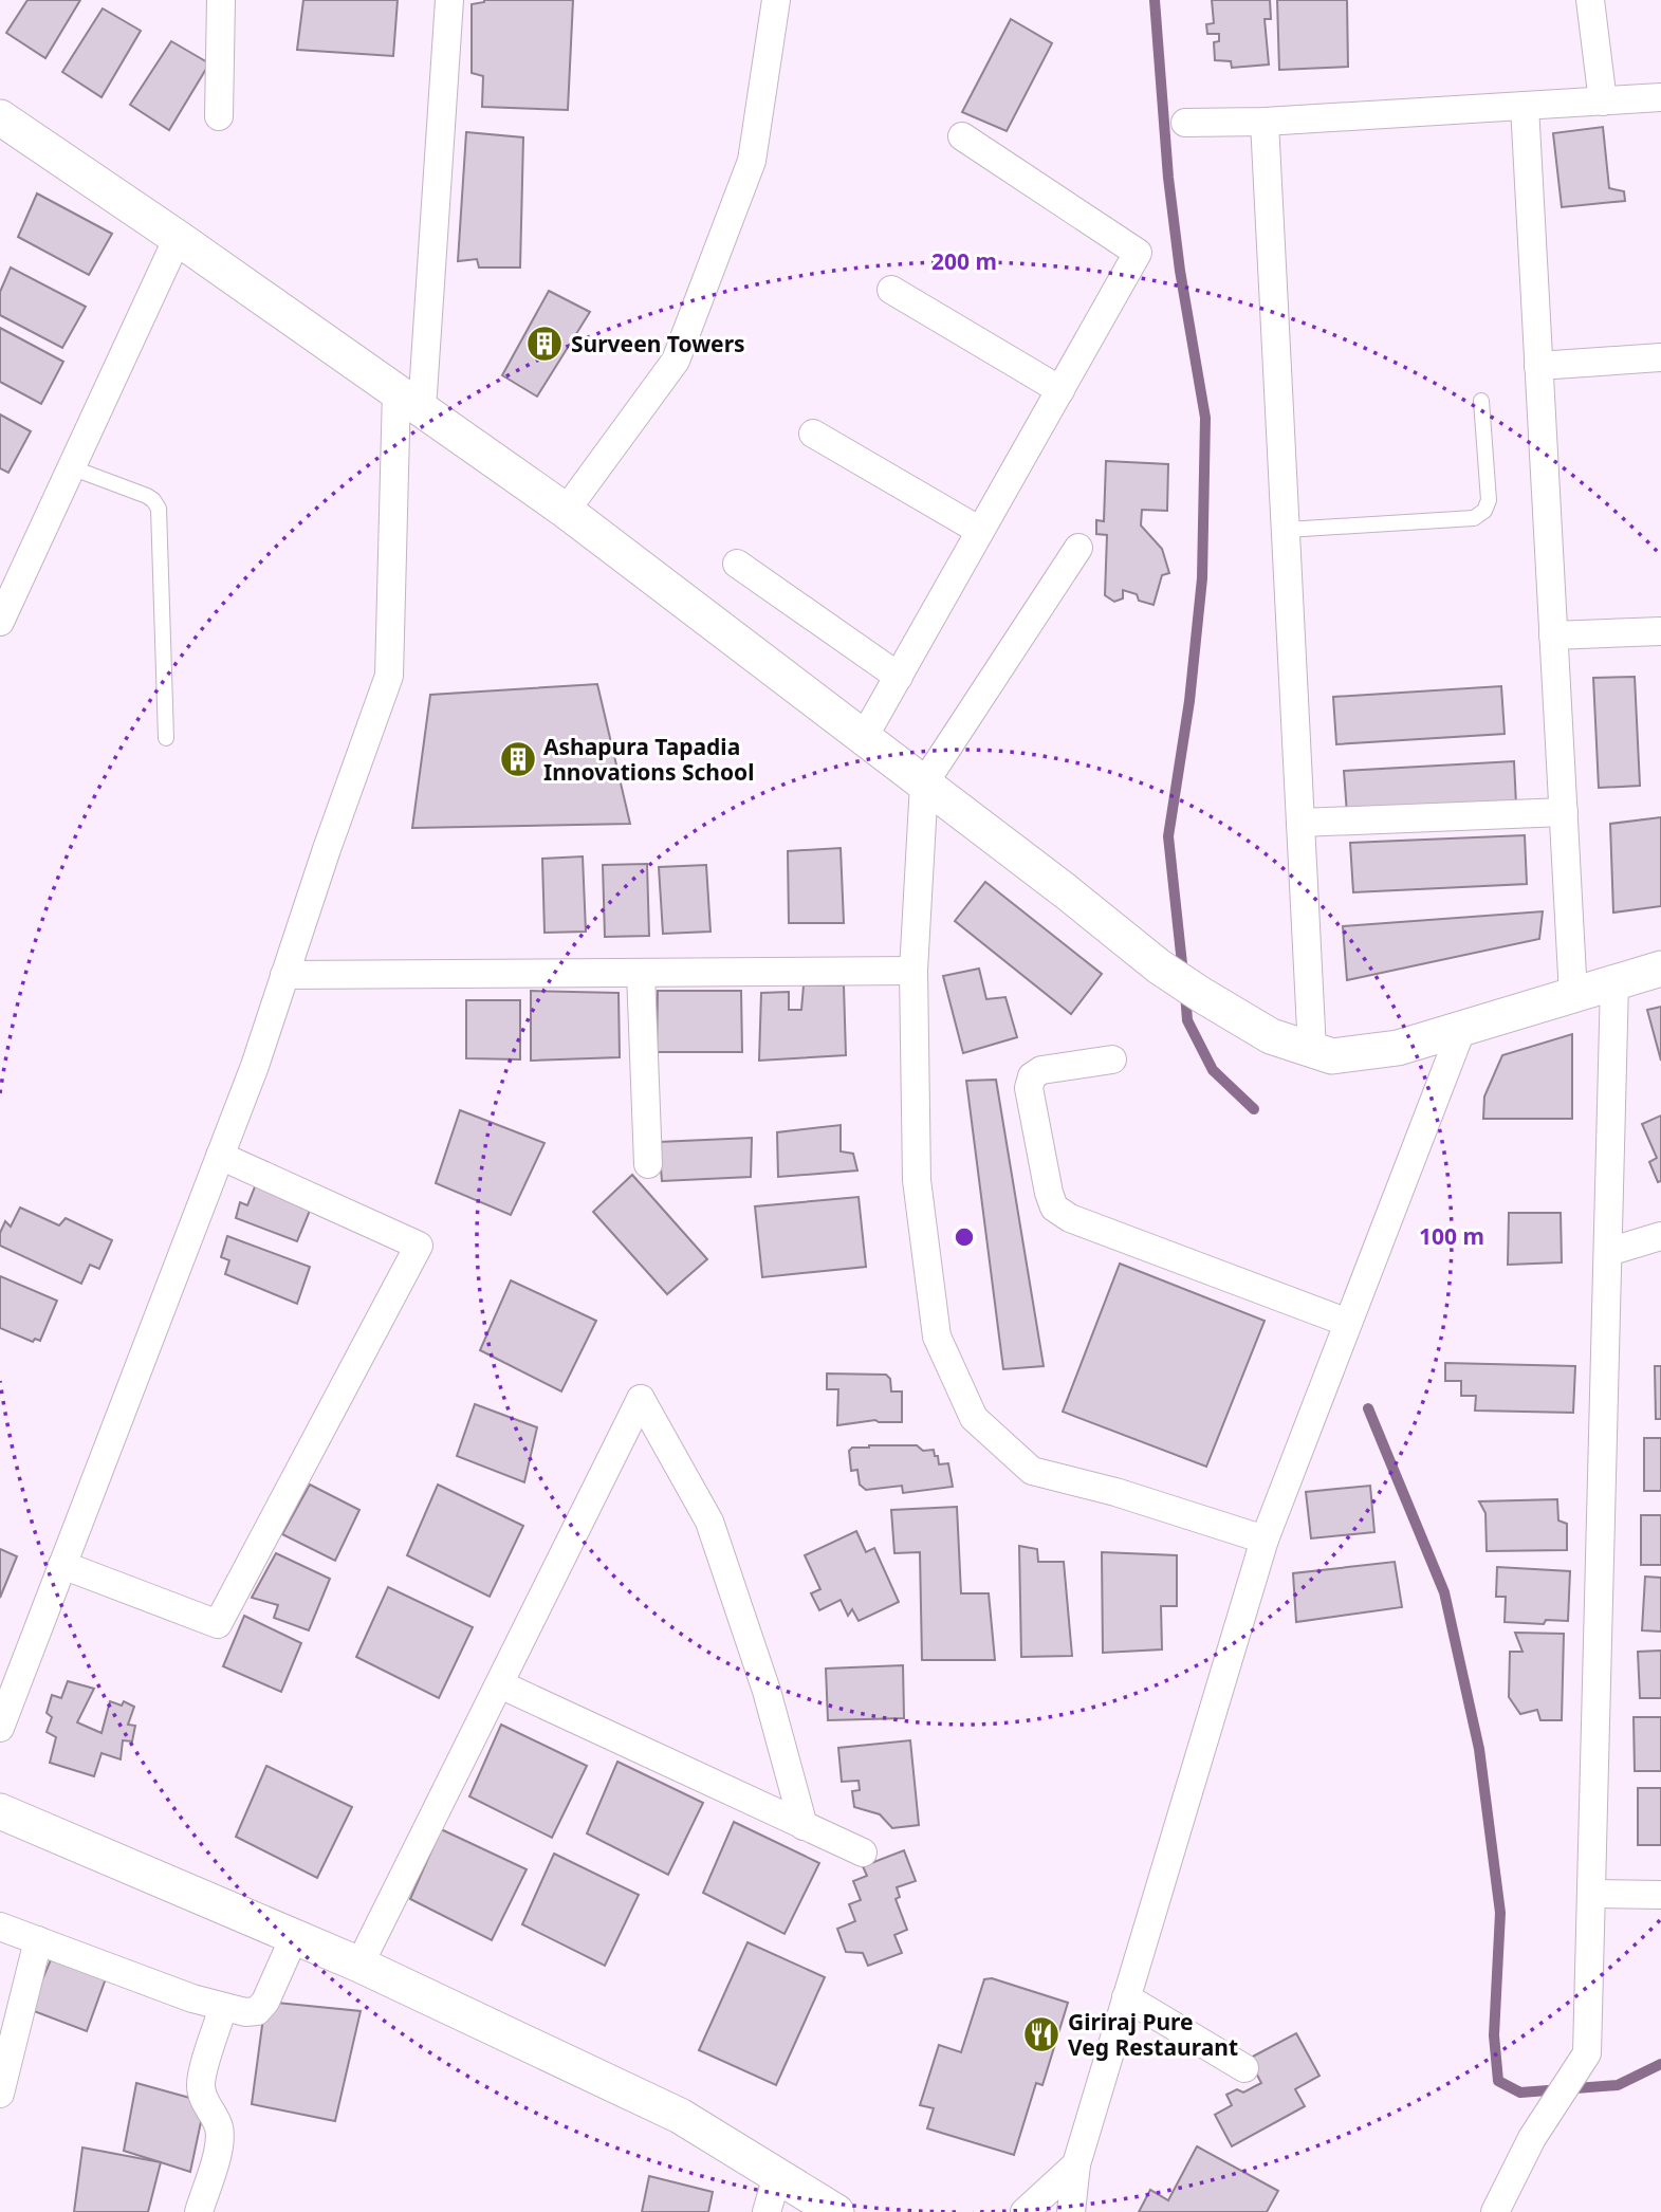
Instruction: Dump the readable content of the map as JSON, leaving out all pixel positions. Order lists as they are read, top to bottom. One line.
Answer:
{"places":{"building":["Surveen Towers","Ashapura Tapadia Innovations School"],"restaurant":["Giriraj Pure Veg Restaurant"]},"rings":["200 m","100 m"]}
